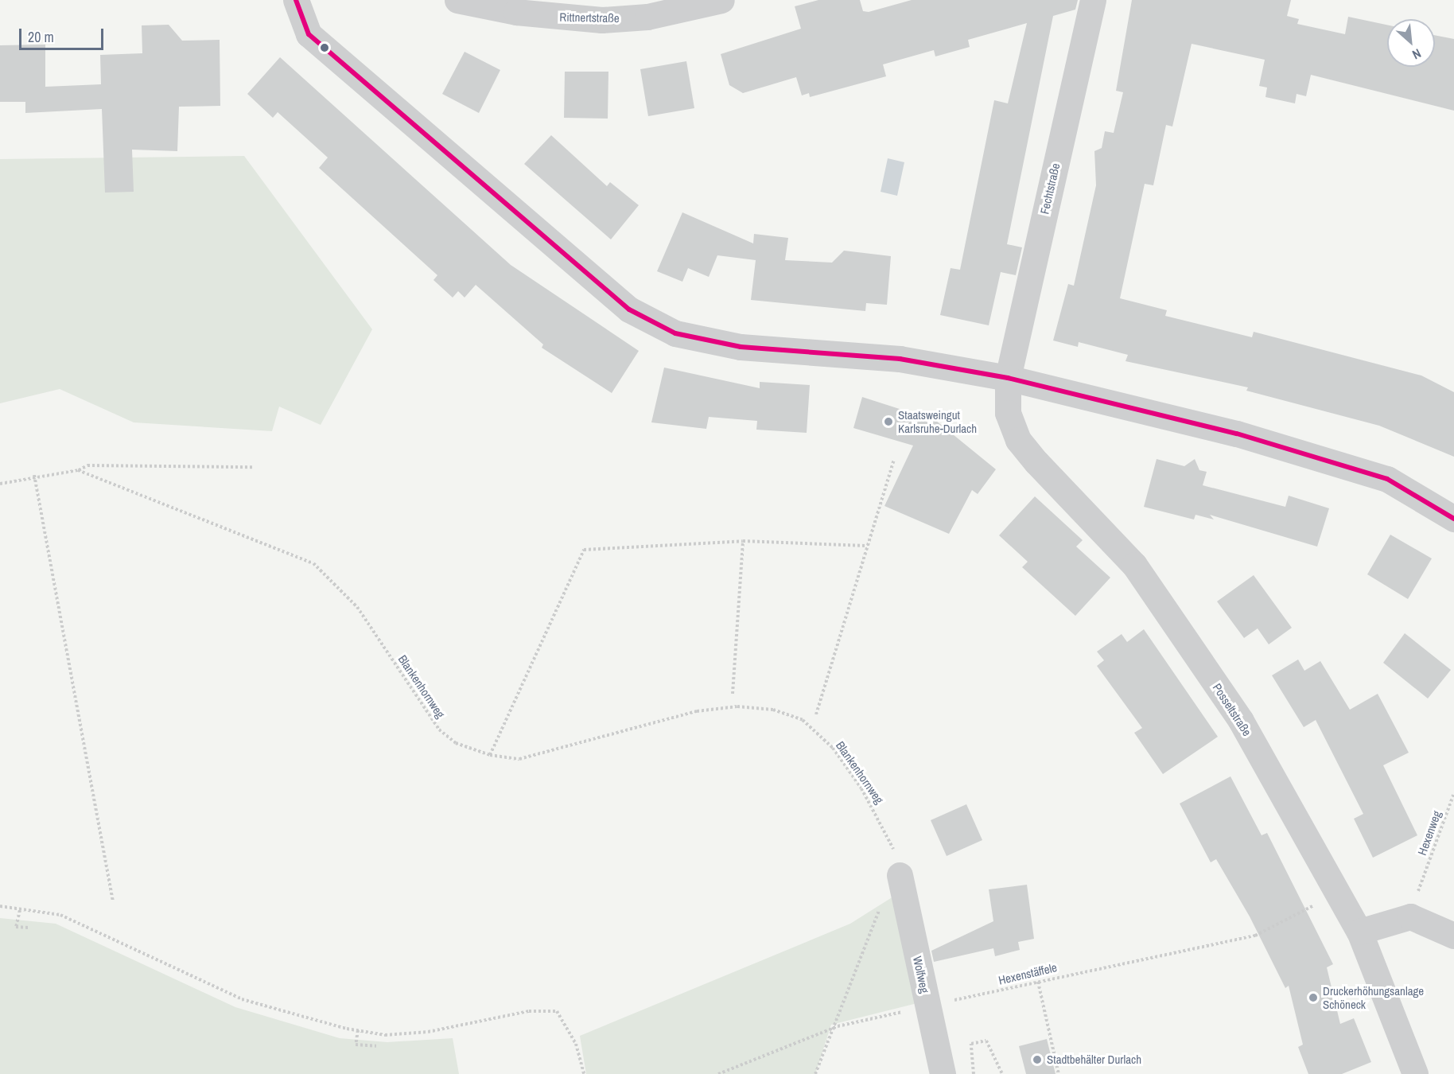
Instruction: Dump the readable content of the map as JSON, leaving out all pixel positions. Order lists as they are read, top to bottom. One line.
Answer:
{"streets":{"street":["Rittnertstraße","Fechtstraße","Posseltstraße","Wolfweg"],"path":["Blankenhornweg","Hexenweg","Hexenstäffele"]},"crossings":[["Fechtstraße","Posseltstraße"],["Blankenhornweg","Wolfweg"],["Posseltstraße","Hexenstäffele"],["Hexenstäffele","Wolfweg"]],"places":["Staatsweingut Karlsruhe-Durlach","Druckerhöhungsanlage Schöneck","Stadtbehälter Durlach"],"scale_bar":"20 m","north":"bottom right"}
